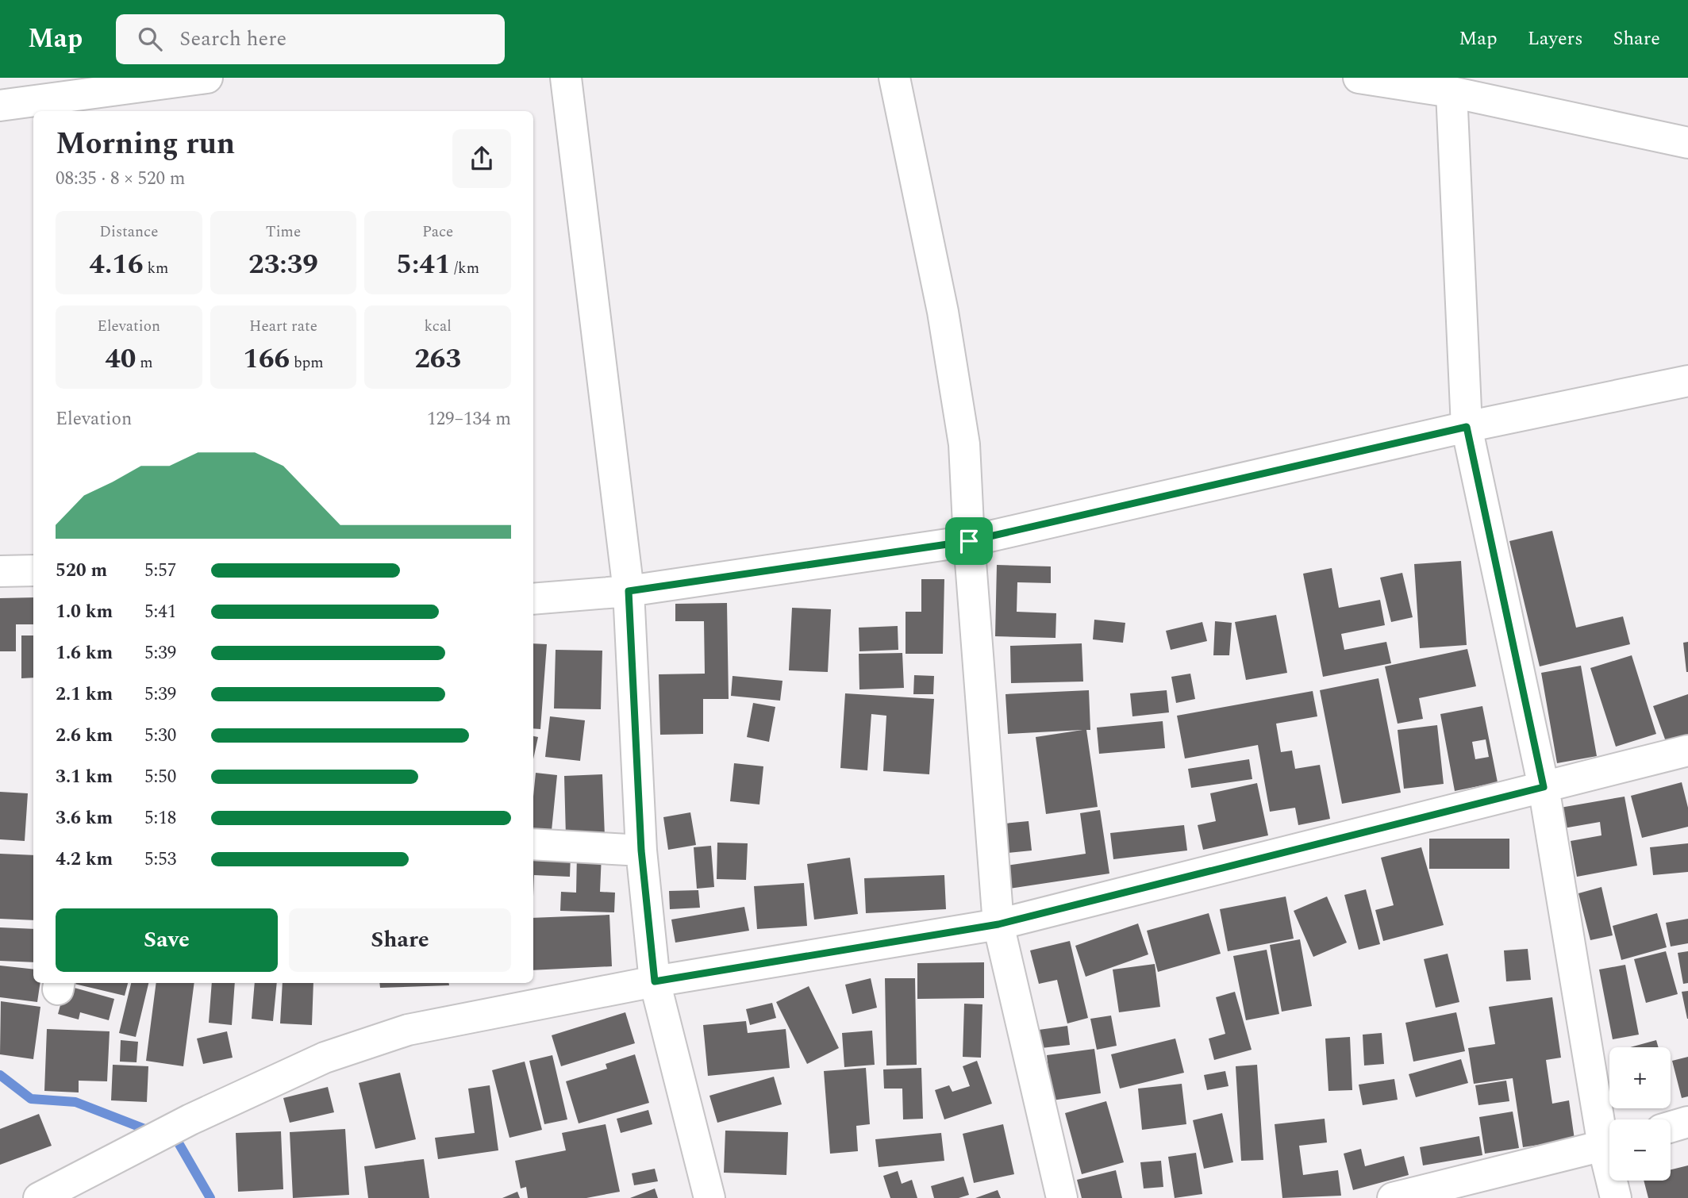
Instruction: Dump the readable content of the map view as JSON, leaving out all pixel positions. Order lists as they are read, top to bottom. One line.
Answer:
{"page":{"header":"Map","search":"Search here","nav":["Map","Layers","Share"],"heading":["Morning run","08:35 · 8 × 520 m"],"stats":[["Distance","4.16 km"],["Time","23:39"],["Pace","5:41 /km"],["Elevation","40 m"],["Heart rate","166 bpm"],["kcal","263"]],"chart":["Elevation","129–134 m"],"list":[{"name":"520 m","note":"5:57"},{"name":"1.0 km","note":"5:41"},{"name":"1.6 km","note":"5:39"},{"name":"2.1 km","note":"5:39"},{"name":"2.6 km","note":"5:30"},{"name":"3.1 km","note":"5:50"},{"name":"3.6 km","note":"5:18"},{"name":"4.2 km","note":"5:53"}],"buttons":["Save","Share"],"map_buttons":["+","−"]}}
